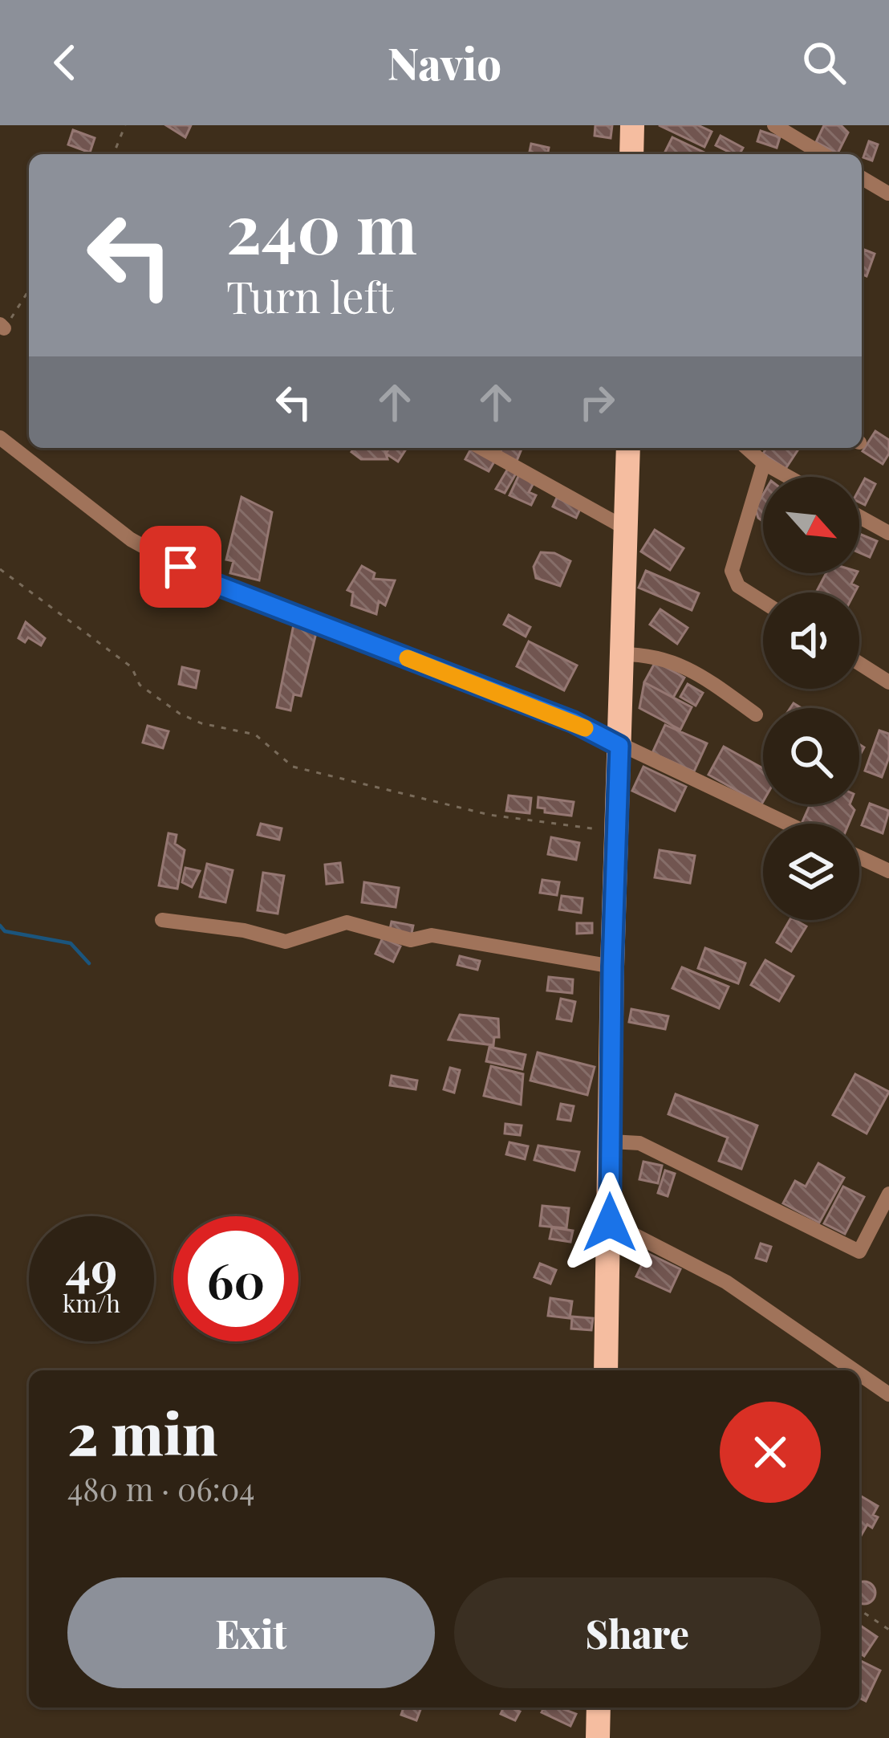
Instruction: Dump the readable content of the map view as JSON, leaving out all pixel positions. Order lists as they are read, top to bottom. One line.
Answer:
{"north":"bottom right","page":{"header":"Navio","turn":["240 m","Turn left"],"speed":"49 km/h","limit":"60","heading":["2 min","480 m · 06:04"],"buttons":["Exit","Share"]}}
